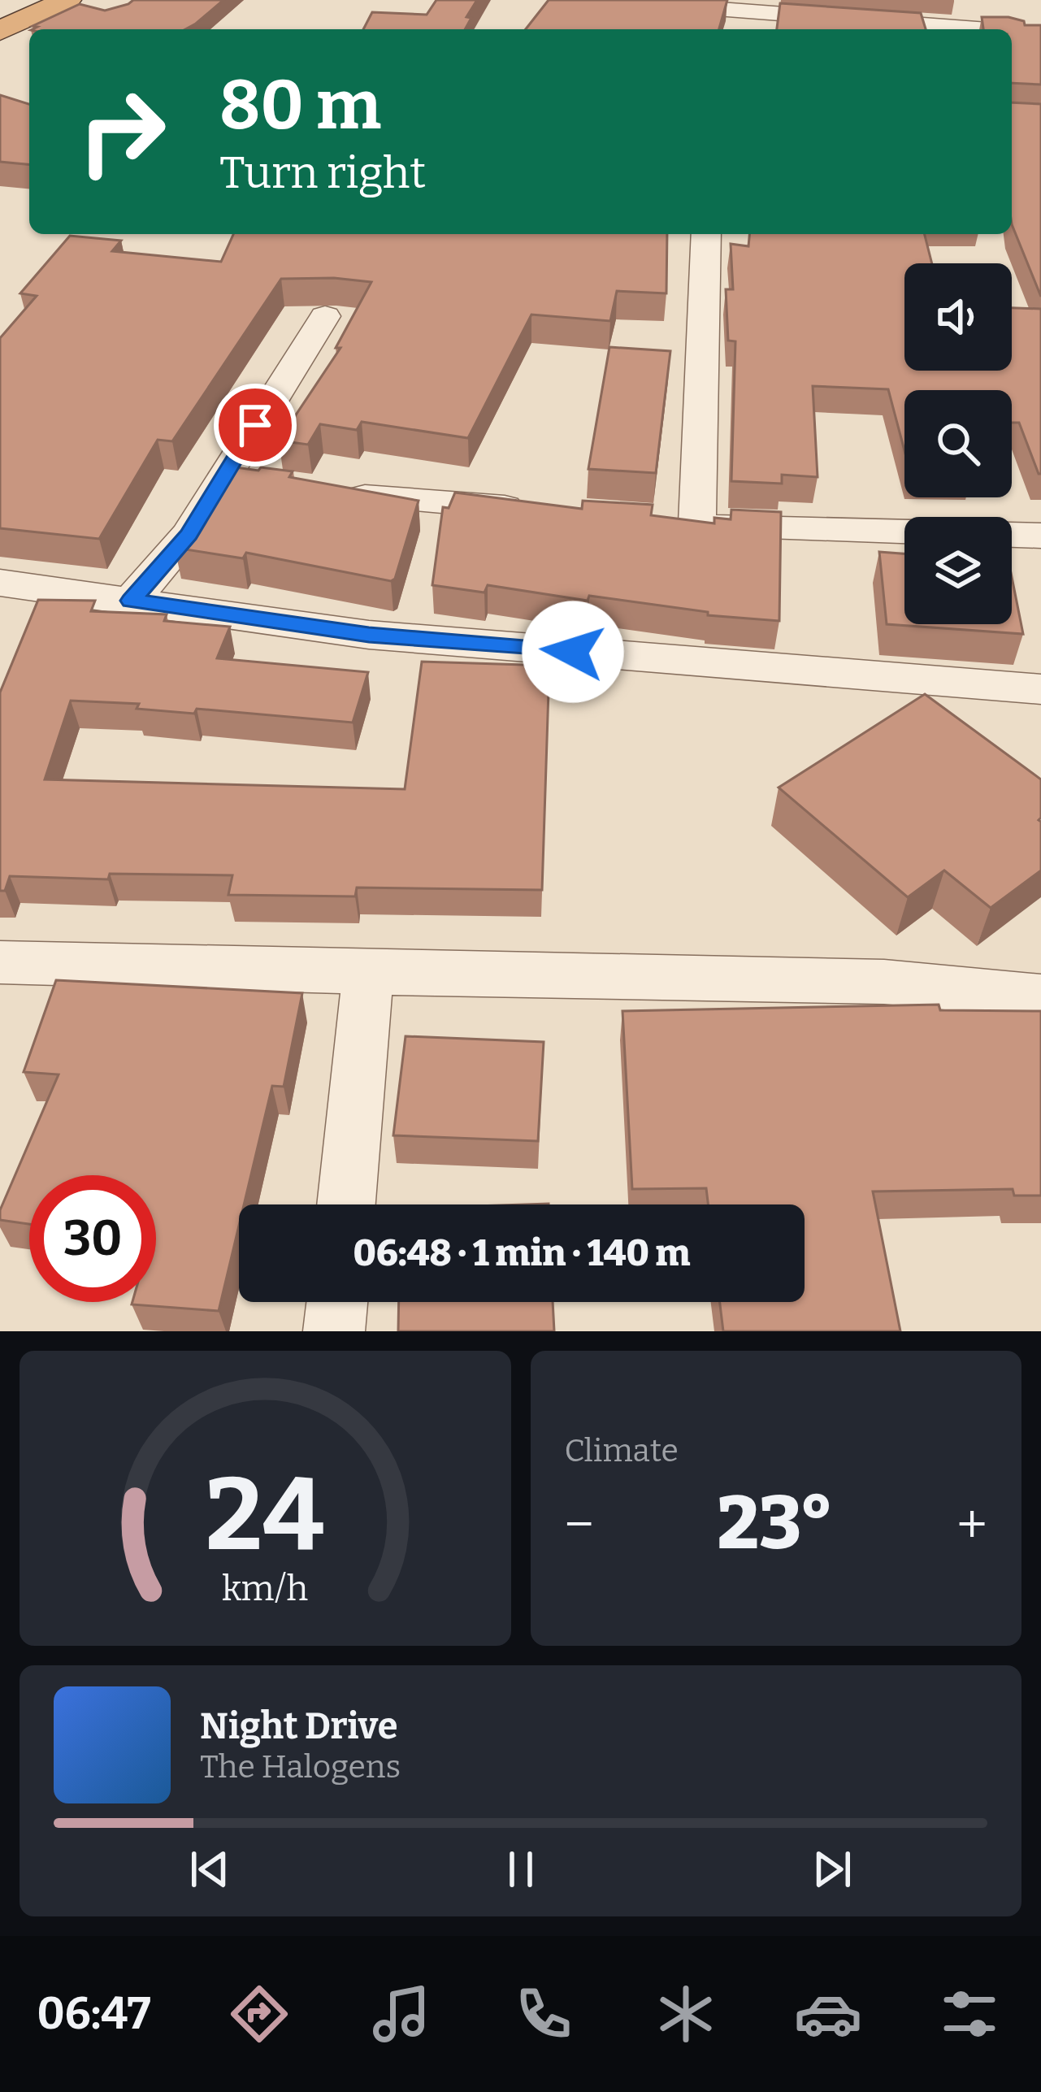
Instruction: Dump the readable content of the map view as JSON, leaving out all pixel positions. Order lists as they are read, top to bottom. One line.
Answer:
{"page":{"turn":["80 m","Turn right"],"limit":"30","trip":"06:48 · 1 min · 140 m","tile":"Climate","heat":["−","23°","+"],"song":["Night Drive","The Halogens"],"tabs":"06:47","gauge":["24","km/h"]}}
